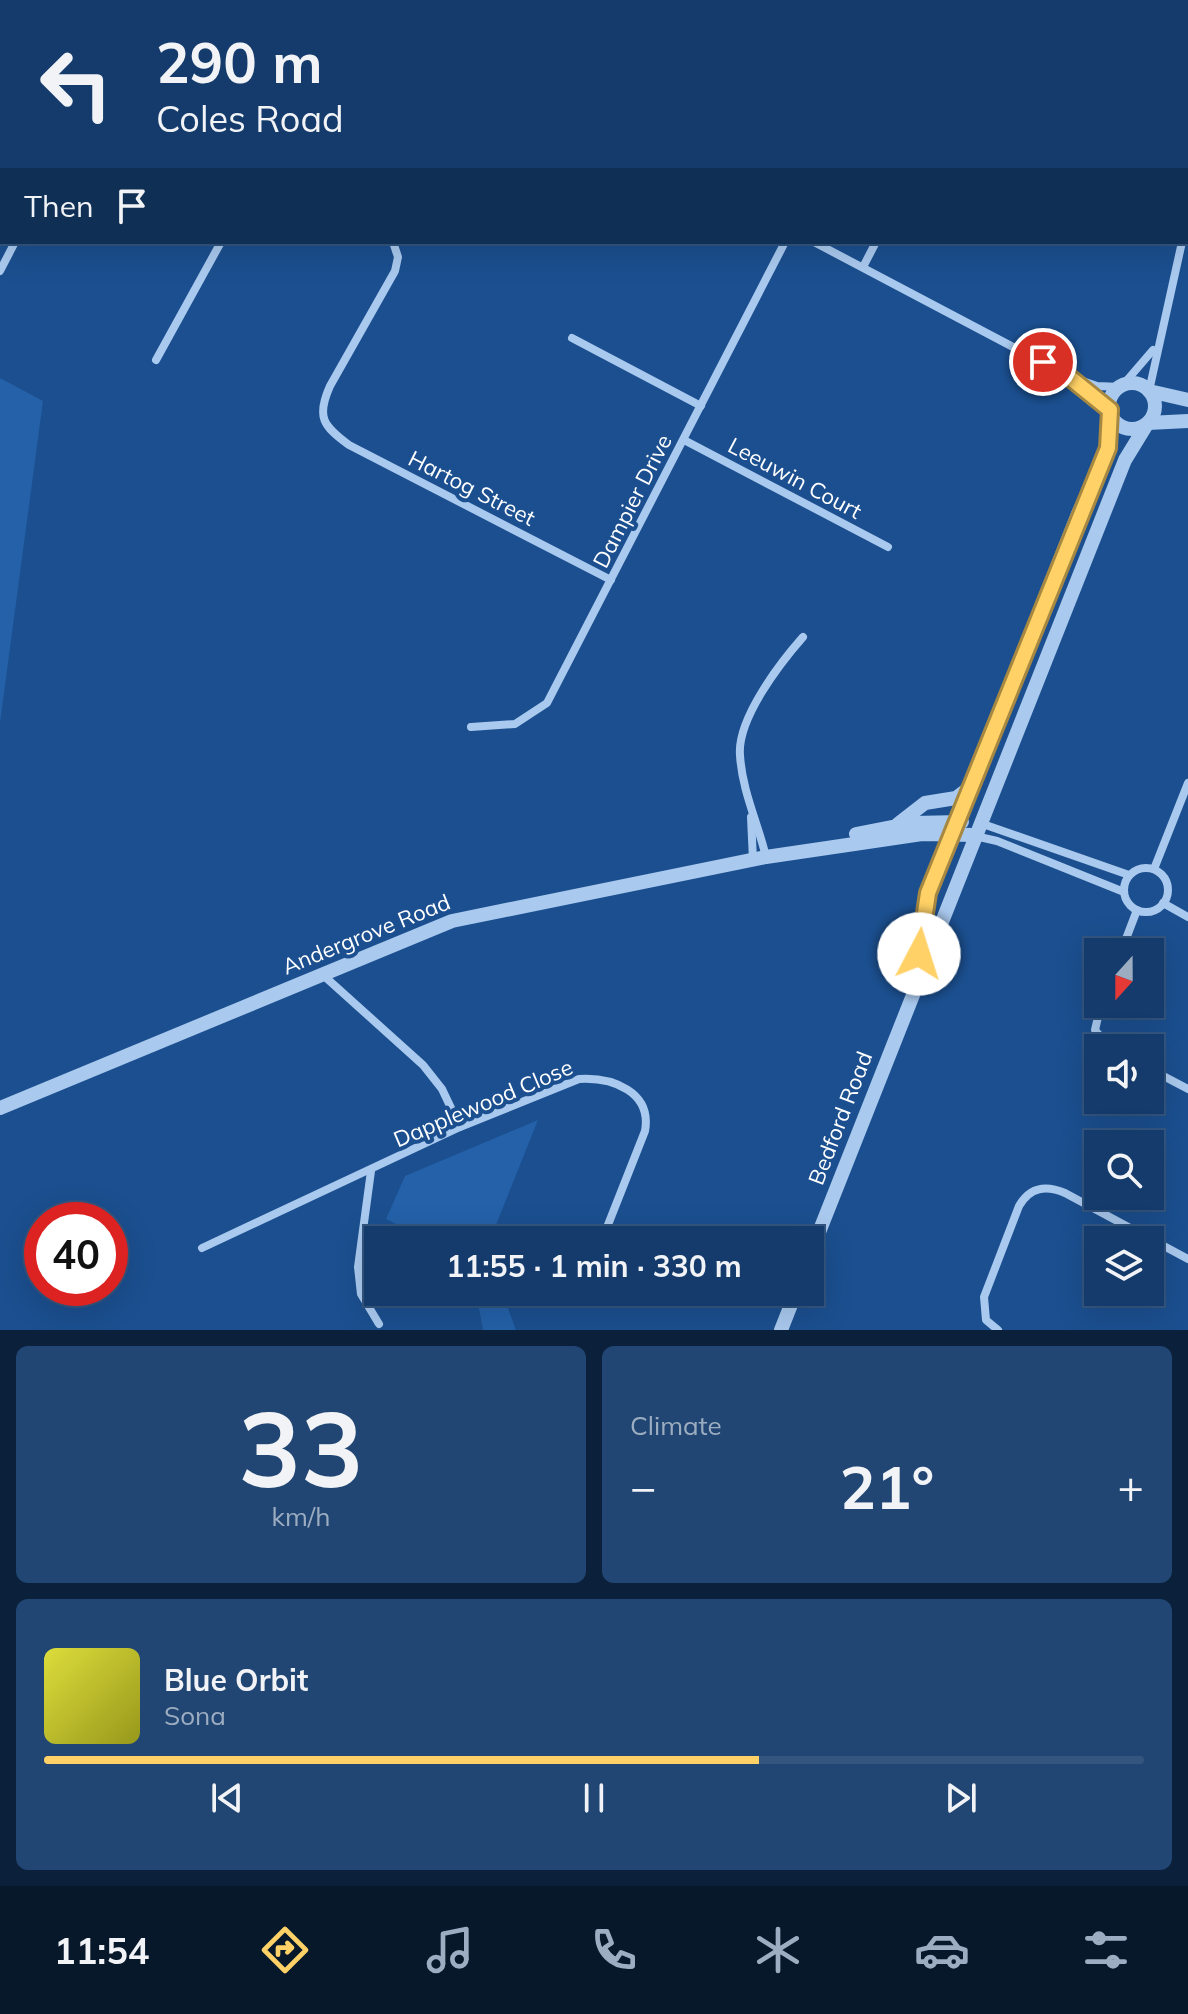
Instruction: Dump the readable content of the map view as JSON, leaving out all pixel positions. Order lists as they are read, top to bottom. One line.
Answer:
{"streets":{"street":["Leeuwin Court","Hartog Street","Dampier Drive","Andergrove Road","Dapplewood Close","Bedford Road"]},"crossings":[["Leeuwin Court","Dampier Drive"],["Hartog Street","Dampier Drive"],["Andergrove Road","Bedford Road"]],"north":"bottom","page":{"turn":["290 m","Coles Road"],"then":"Then","limit":"40","trip":"11:55 · 1 min · 330 m","tile":[["33","km/h"],"Climate"],"heat":["−","21°","+"],"song":["Blue Orbit","Sona"],"tabs":"11:54"}}
